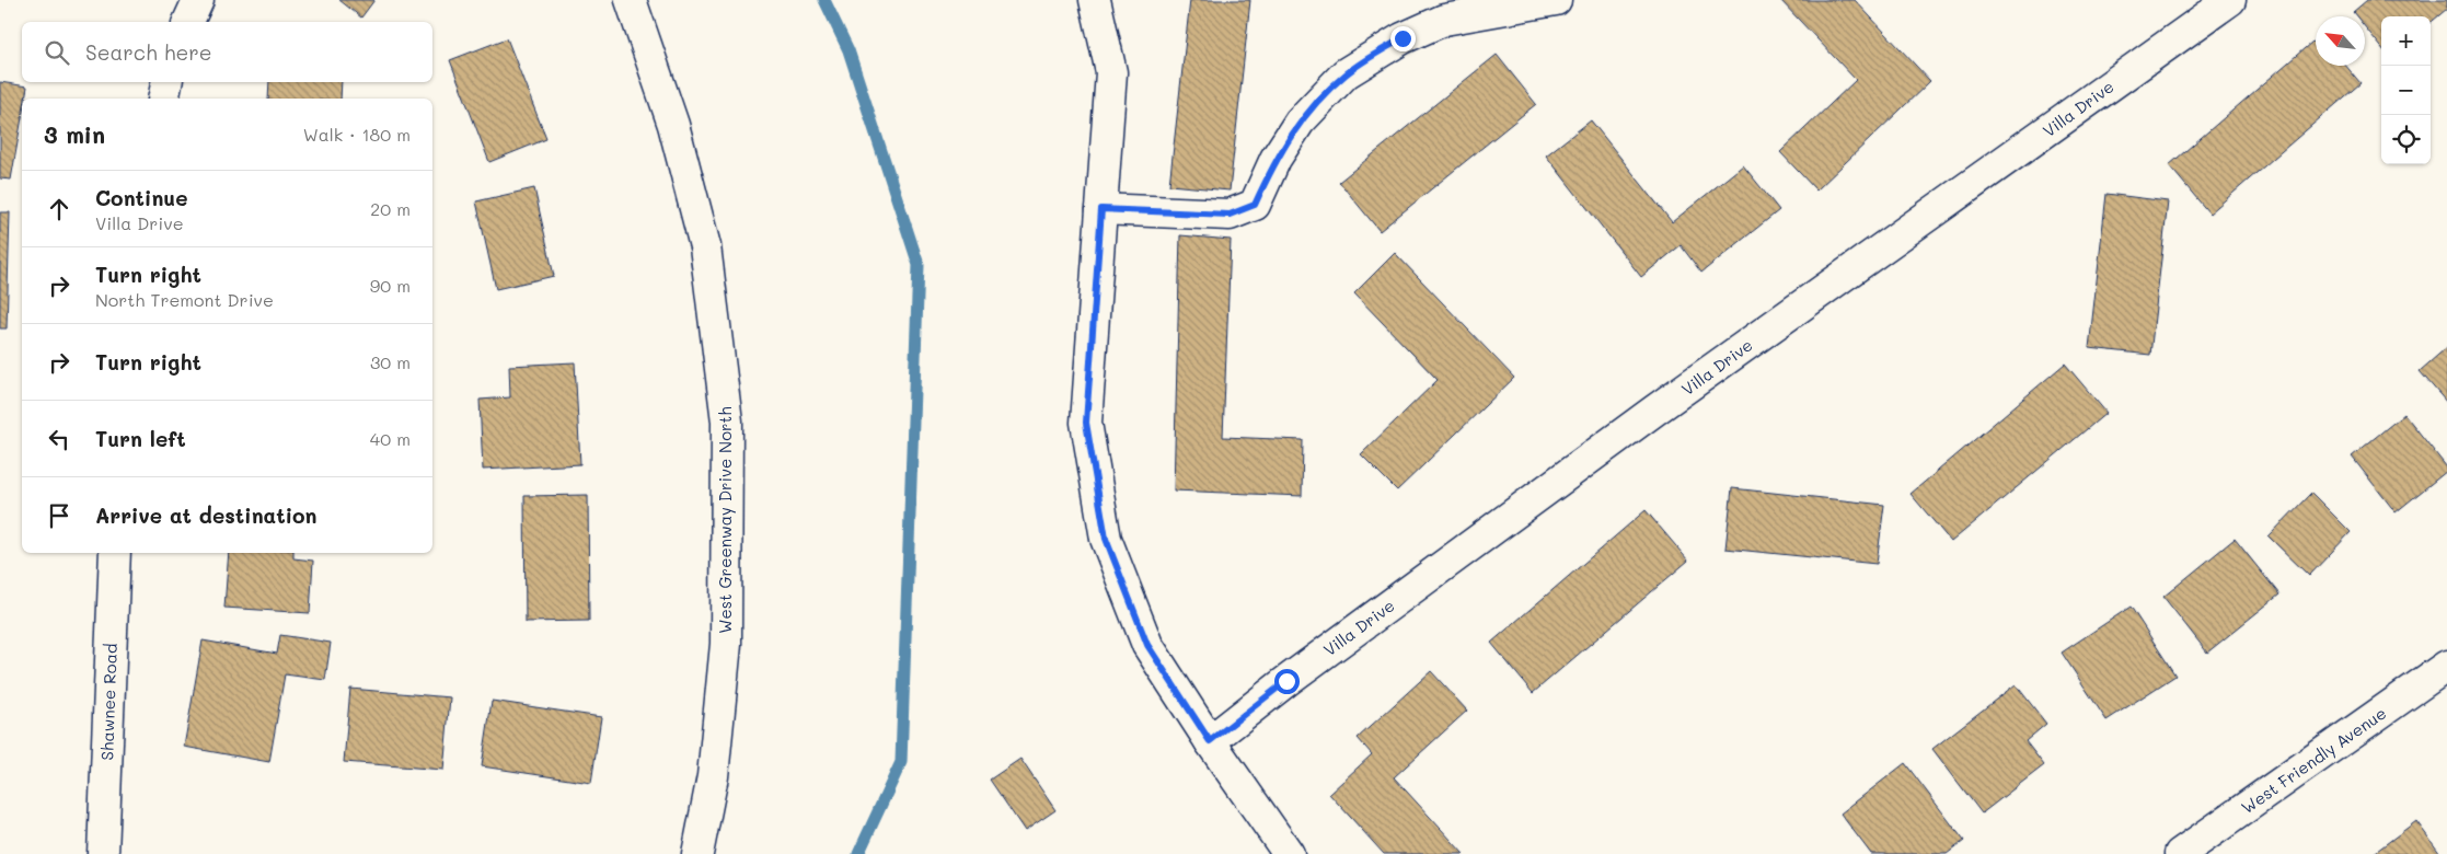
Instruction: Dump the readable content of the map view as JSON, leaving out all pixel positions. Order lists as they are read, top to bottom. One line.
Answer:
{"streets":{"street":["Villa Drive","West Greenway Drive North","Shawnee Road","West Friendly Avenue"]},"north":"top left","page":{"map_buttons":["+","−"],"search":"Search here","heading":["3 min","Walk · 180 m"],"list":[["Continue","Villa Drive","20 m"],["Turn right","North Tremont Drive","90 m"],["Turn right","30 m"],["Turn left","40 m"],"Arrive at destination"]}}
